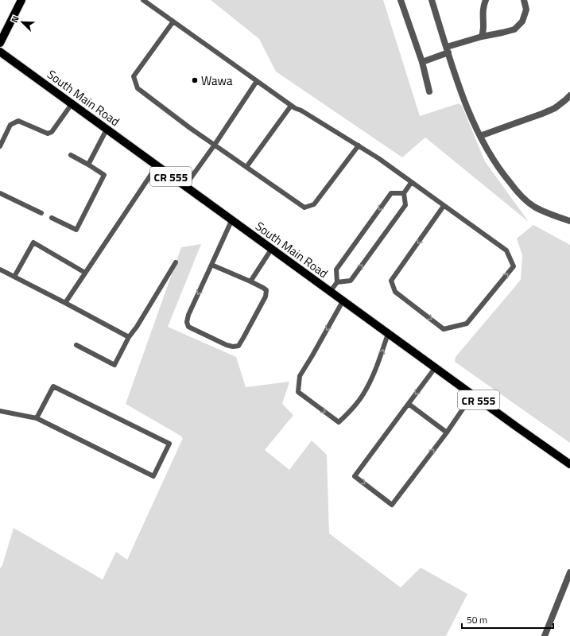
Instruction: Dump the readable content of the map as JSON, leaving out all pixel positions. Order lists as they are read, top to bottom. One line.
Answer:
{"streets":{"main road":["South Main Road","CR 555"]},"places":["Wawa"],"scale_bar":"50 m","north":"top left"}
